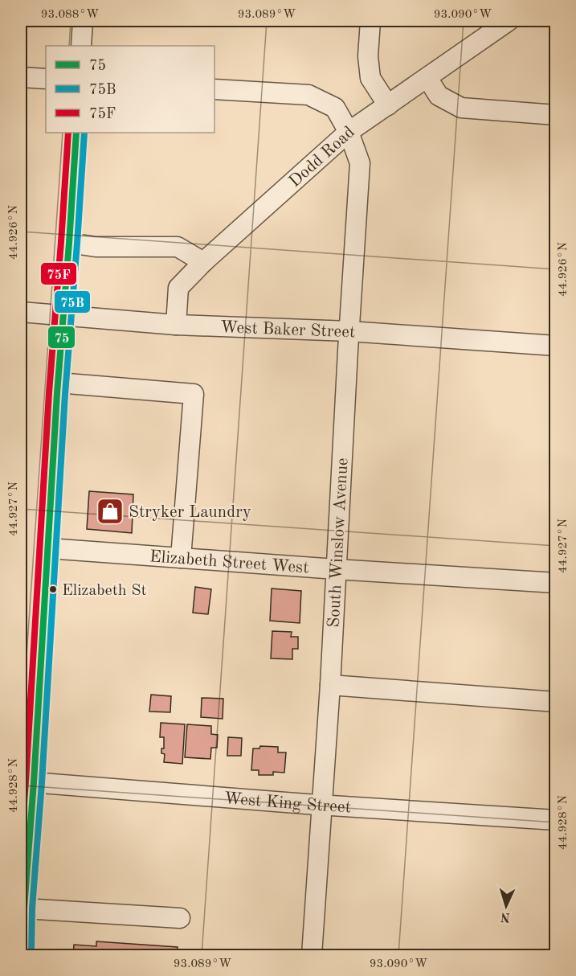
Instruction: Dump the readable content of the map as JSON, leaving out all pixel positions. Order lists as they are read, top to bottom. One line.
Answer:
{"streets":{"street":["Dodd Road","West Baker Street","South Winslow Avenue","Elizabeth Street West","West King Street"]},"crossings":[["Dodd Road","West Baker Street"],["Dodd Road","South Winslow Avenue"],["West Baker Street","South Winslow Avenue"],["South Winslow Avenue","Elizabeth Street West"],["South Winslow Avenue","West King Street"]],"places":{"shop":["Stryker Laundry"],"other":["Elizabeth St"]},"lines":["transit line 75","transit line 75B","transit line 75F"],"legend":["75","75B","75F"],"north":"bottom","coordinates":["93.088°W","93.089°W","93.090°W","44.926°N","44.927°N","44.928°N"]}
